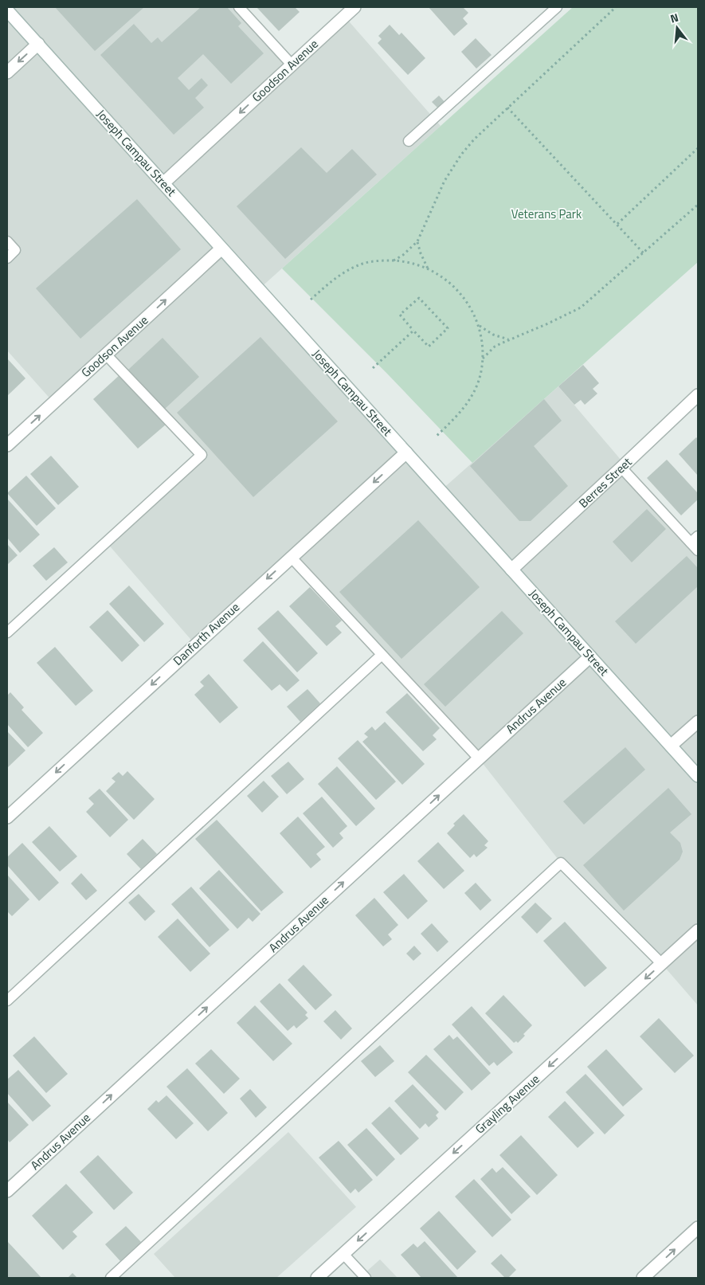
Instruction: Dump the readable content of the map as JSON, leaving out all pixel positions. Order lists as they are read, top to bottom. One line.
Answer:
{"streets":{"street":["Goodson Avenue","Joseph Campau Street","Berres Street","Danforth Avenue","Andrus Avenue","Grayling Avenue"]},"crossings":[["Goodson Avenue","Joseph Campau Street"],["Joseph Campau Street","Berres Street"],["Joseph Campau Street","Danforth Avenue"],["Joseph Campau Street","Andrus Avenue"]],"one_way":["Danforth Avenue","Andrus Avenue","Grayling Avenue"],"parks":["Veterans Park"],"north":"top"}
